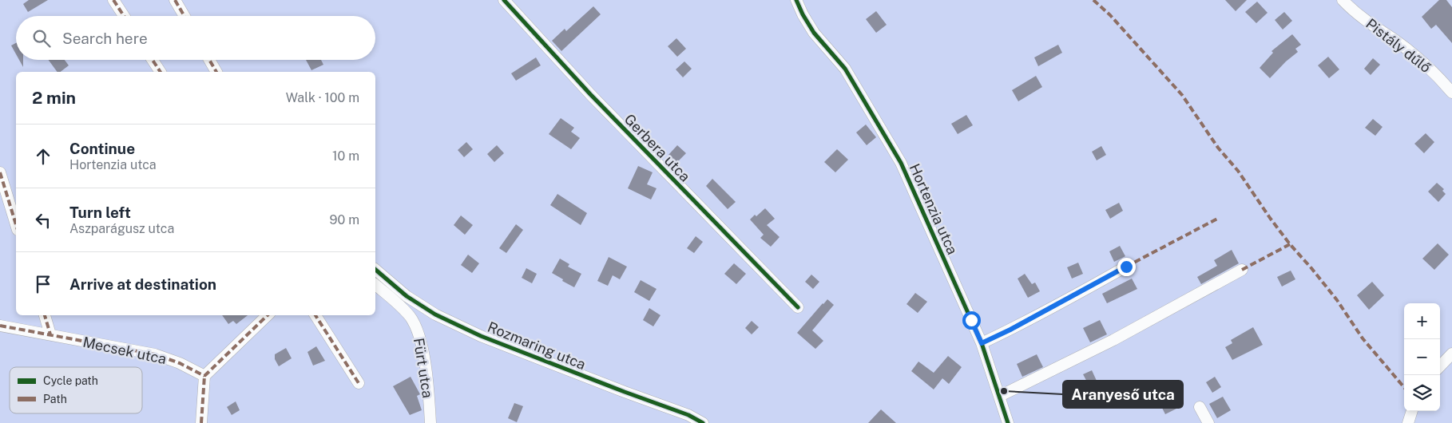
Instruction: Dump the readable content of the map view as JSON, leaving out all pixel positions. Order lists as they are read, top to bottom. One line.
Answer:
{"streets":{"street":["Pistály dűlő","Gerbera utca","Hortenzia utca","Rozmaring utca","Mecsek utca","Fürt utca"]},"places":["Aranyeső utca"],"legend":["Cycle path","Path"],"page":{"search":"Search here","heading":["2 min","Walk · 100 m"],"list":[["Continue","Hortenzia utca","10 m"],["Turn left","Aszparágusz utca","90 m"],"Arrive at destination"],"map_buttons":["+","−"]}}
